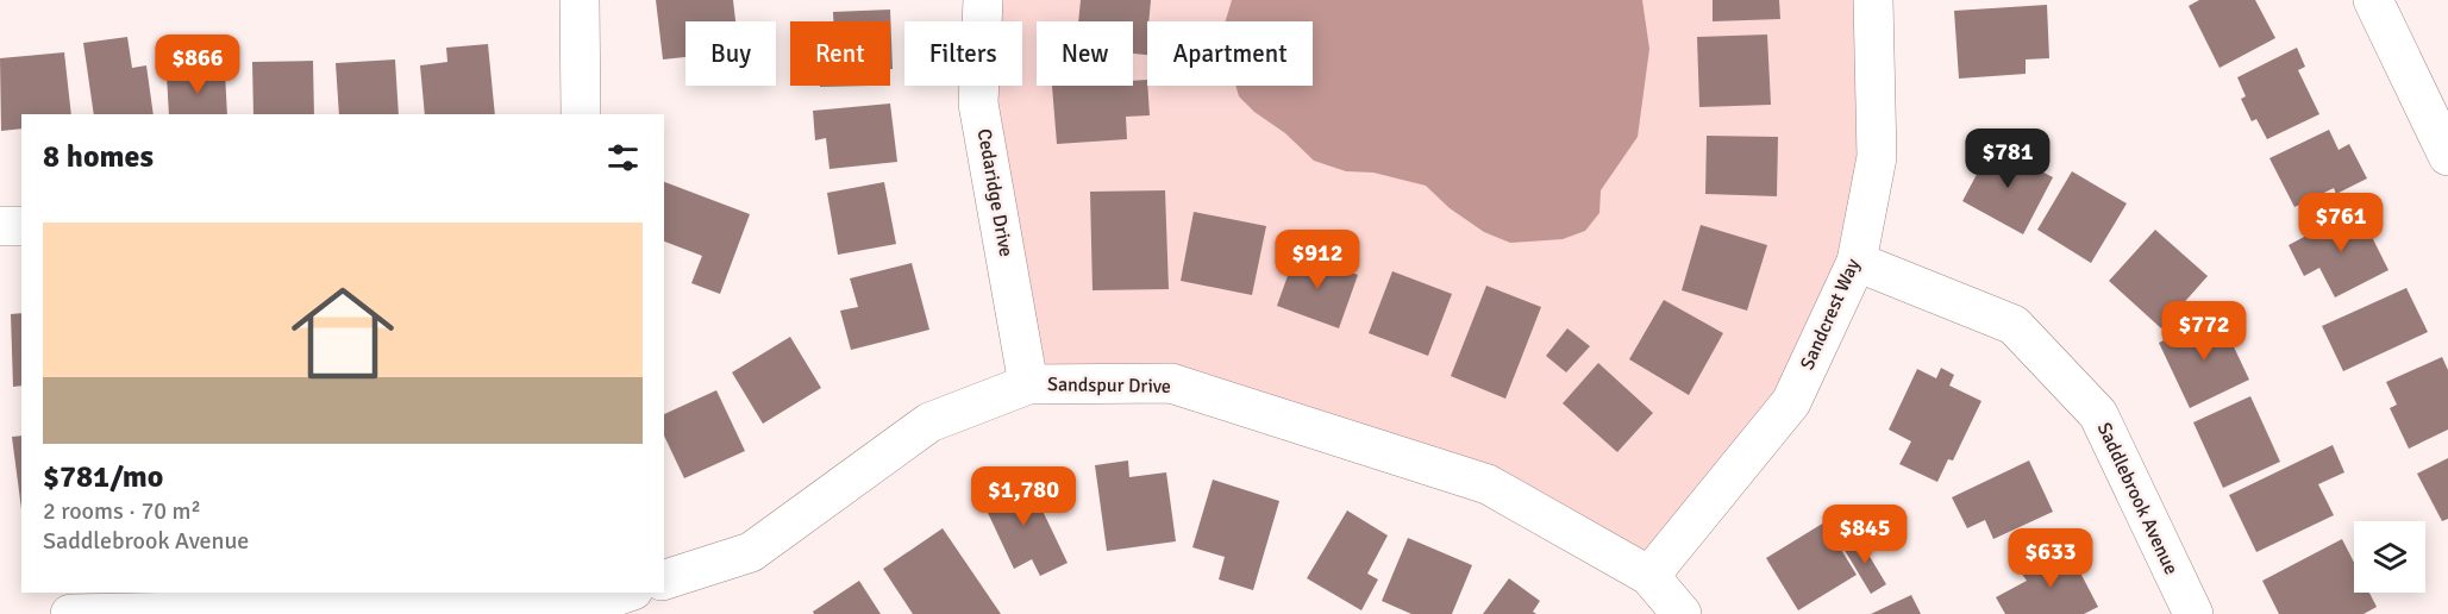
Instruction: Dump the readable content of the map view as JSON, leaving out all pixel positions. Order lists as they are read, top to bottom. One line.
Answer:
{"streets":{"street":["Cedaridge Drive","Sandcrest Way","Sandspur Drive","Saddlebrook Avenue"]},"crossings":[["Cedaridge Drive","Sandspur Drive"],["Sandcrest Way","Sandspur Drive"],["Sandcrest Way","Saddlebrook Avenue"]],"page":{"chip":["Buy","Rent","Filters","New","Apartment"],"price":["$866","$781","$761","$912","$772","$1,780","$845","$633"],"heading":"8 homes","list":[{"name":"$781/mo","note":"2 rooms · 70 m² · Saddlebrook Avenue"}]}}
